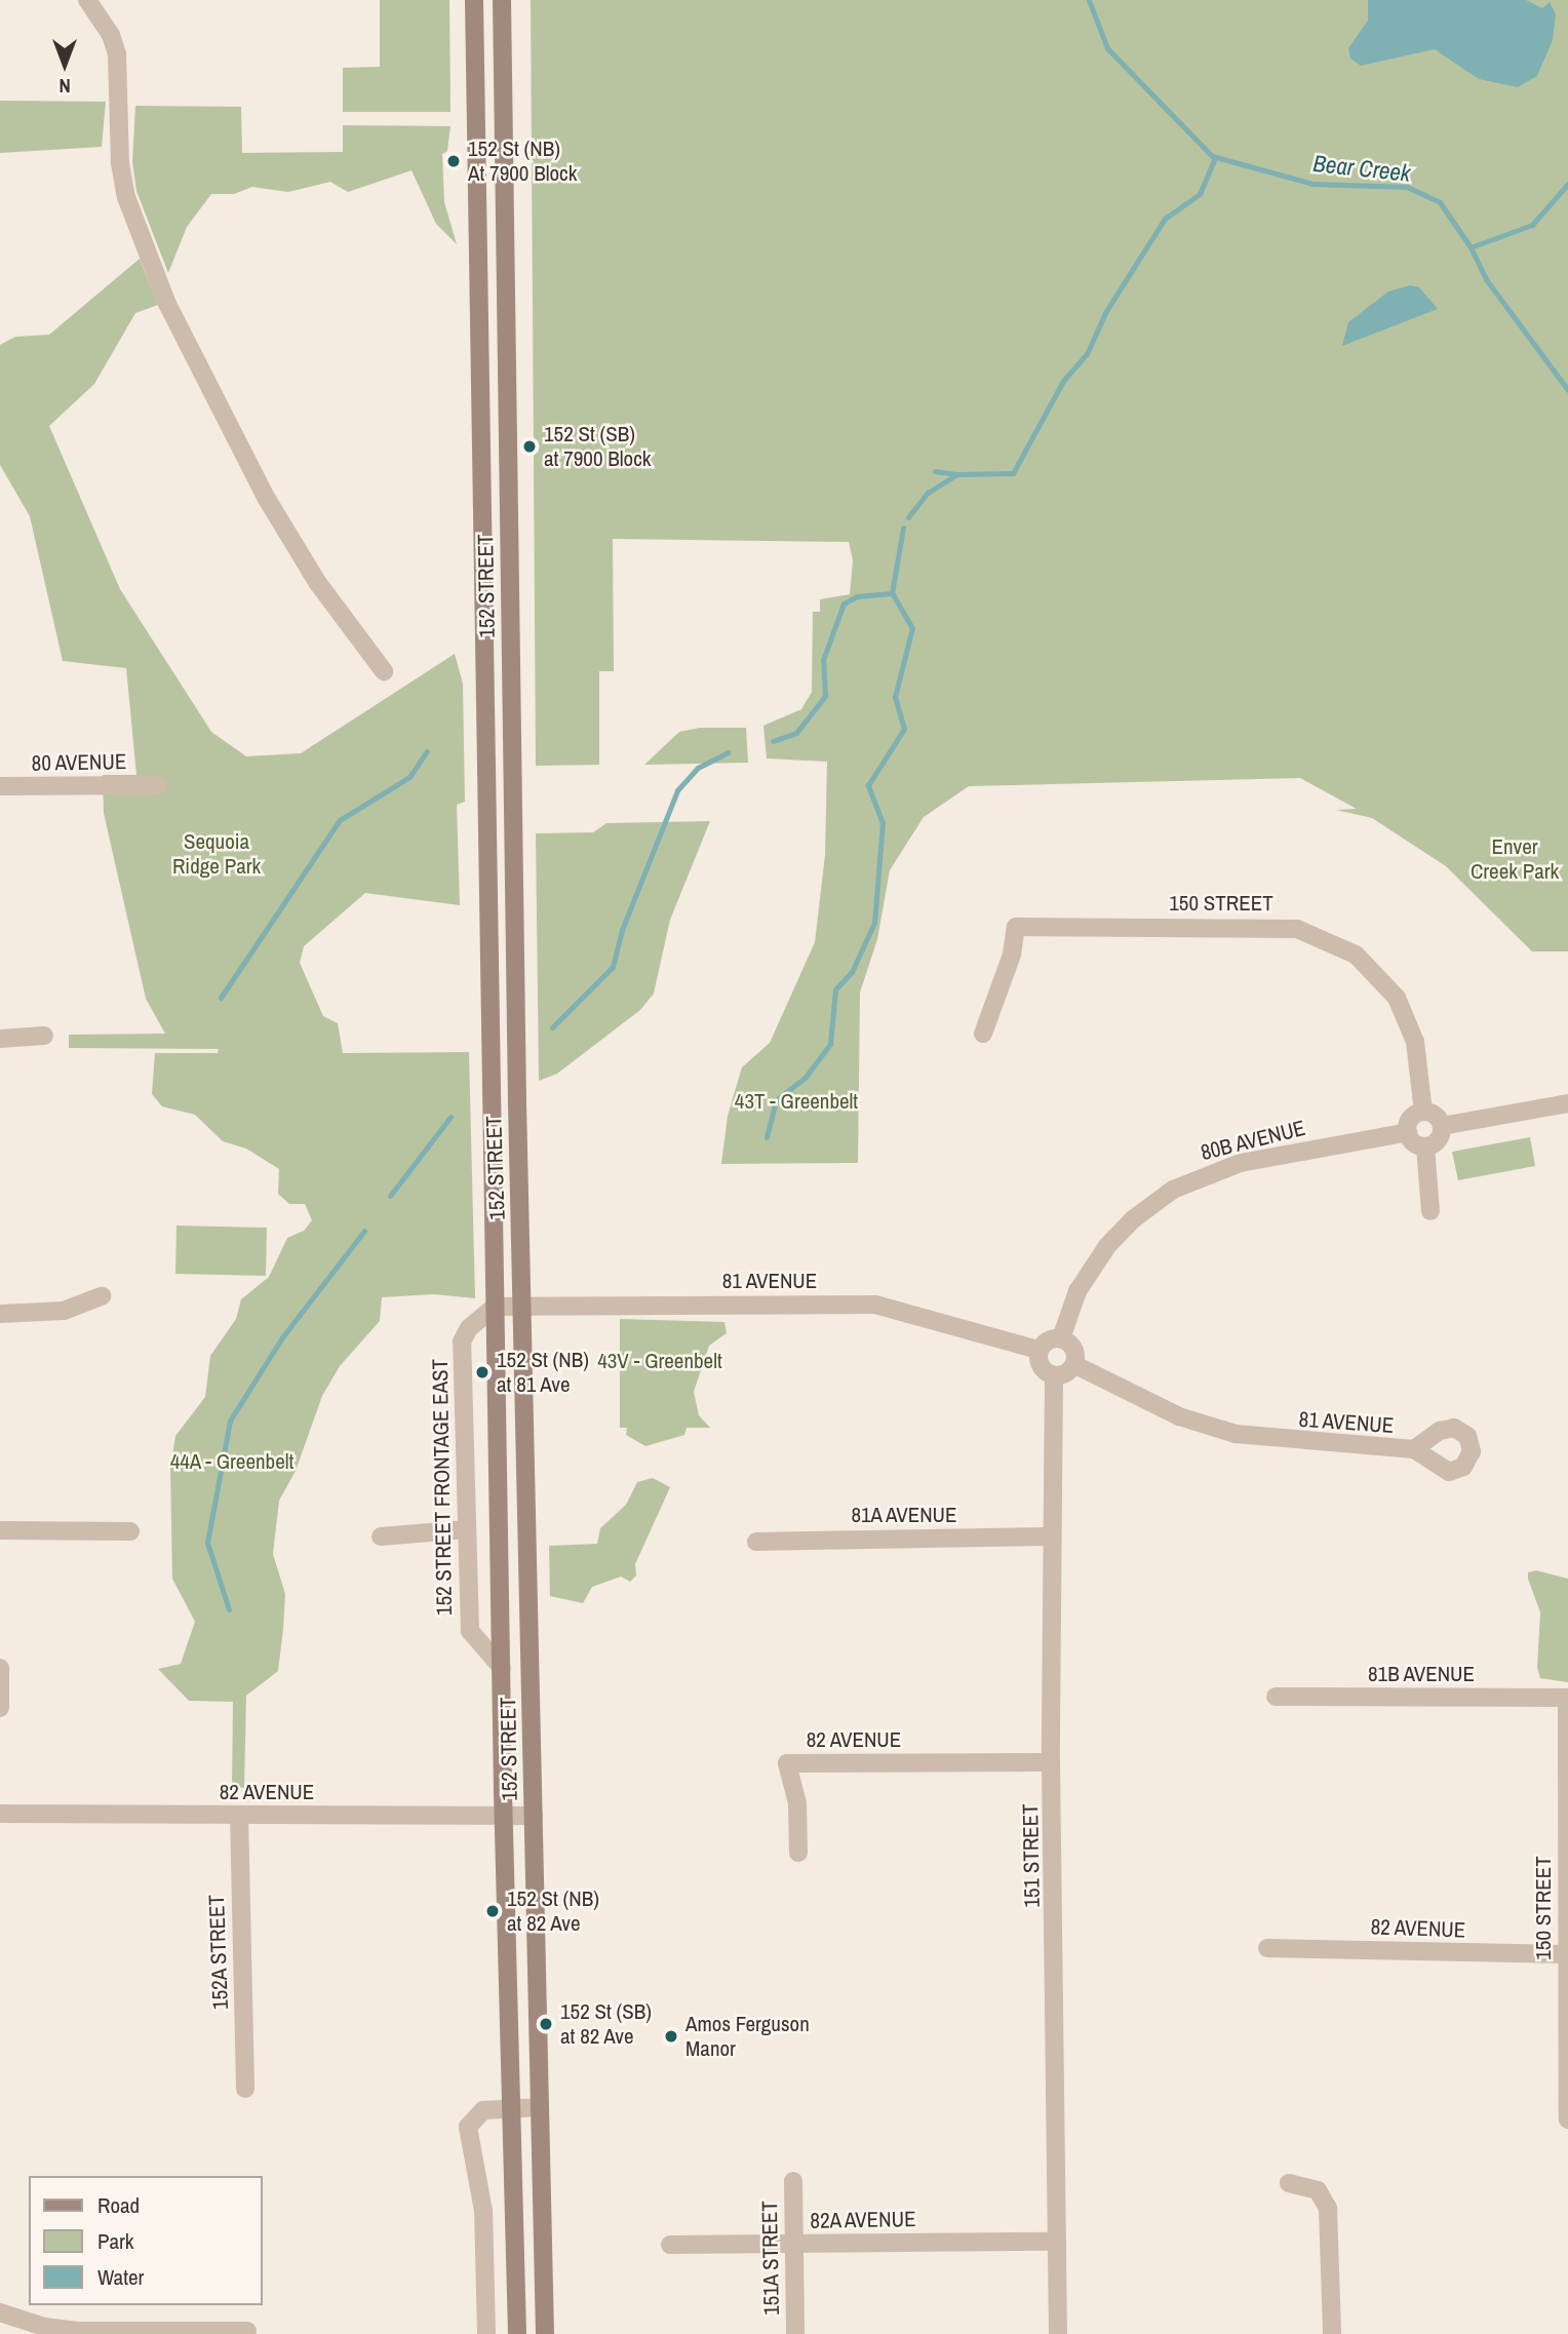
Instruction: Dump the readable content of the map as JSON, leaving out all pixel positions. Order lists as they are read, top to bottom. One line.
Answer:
{"streets":{"main road":["152 STREET"],"street":["80 AVENUE","150 STREET","80B AVENUE","81 AVENUE","152 STREET FRONTAGE EAST","81A AVENUE","81B AVENUE","82 AVENUE","151 STREET","152A STREET","82A AVENUE","151A STREET"]},"crossings":[["152 STREET","81 AVENUE"],["152 STREET","152 STREET FRONTAGE EAST"],["152 STREET","82 AVENUE"],["150 STREET","80B AVENUE"],["150 STREET","81B AVENUE"],["150 STREET","82 AVENUE"],["80B AVENUE","81 AVENUE"],["80B AVENUE","151 STREET"],["81 AVENUE","152 STREET FRONTAGE EAST"],["81 AVENUE","151 STREET"],["81A AVENUE","151 STREET"],["82 AVENUE","151 STREET"],["82 AVENUE","152A STREET"],["151 STREET","82A AVENUE"],["82A AVENUE","151A STREET"]],"water":["Bear Creek"],"parks":["Sequoia Ridge Park","Enver Creek Park","43T - Greenbelt","43V - Greenbelt","44A - Greenbelt"],"places":["152 St (NB) At 7900 Block","152 St (SB) at 7900 Block","152 St (NB) at 81 Ave","152 St (NB) at 82 Ave","152 St (SB) at 82 Ave","Amos Ferguson Manor"],"legend":["Road","Park","Water"],"north":"bottom"}
